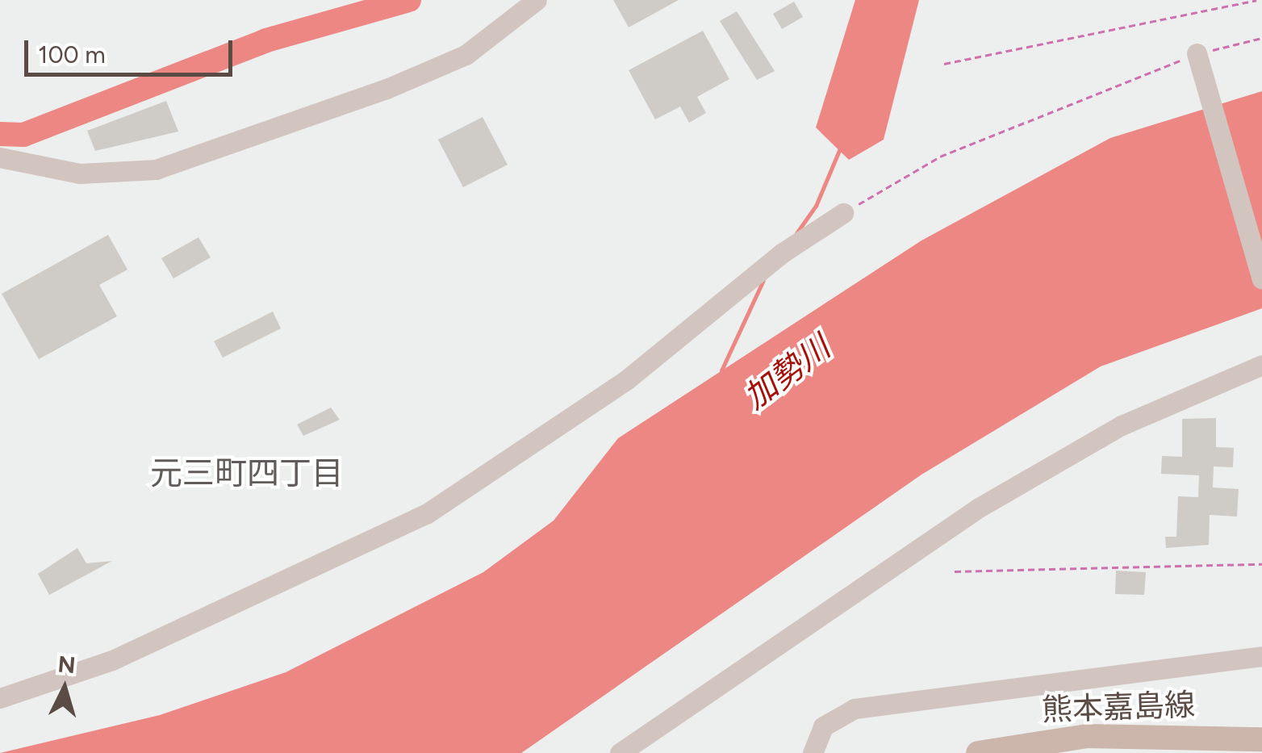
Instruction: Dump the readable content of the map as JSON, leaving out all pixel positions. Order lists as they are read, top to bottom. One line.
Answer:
{"streets":{"main road":["熊本嘉島線"]},"districts":["元三町四丁目"],"water":["加勢川"],"scale_bar":"100 m","north":"top"}
